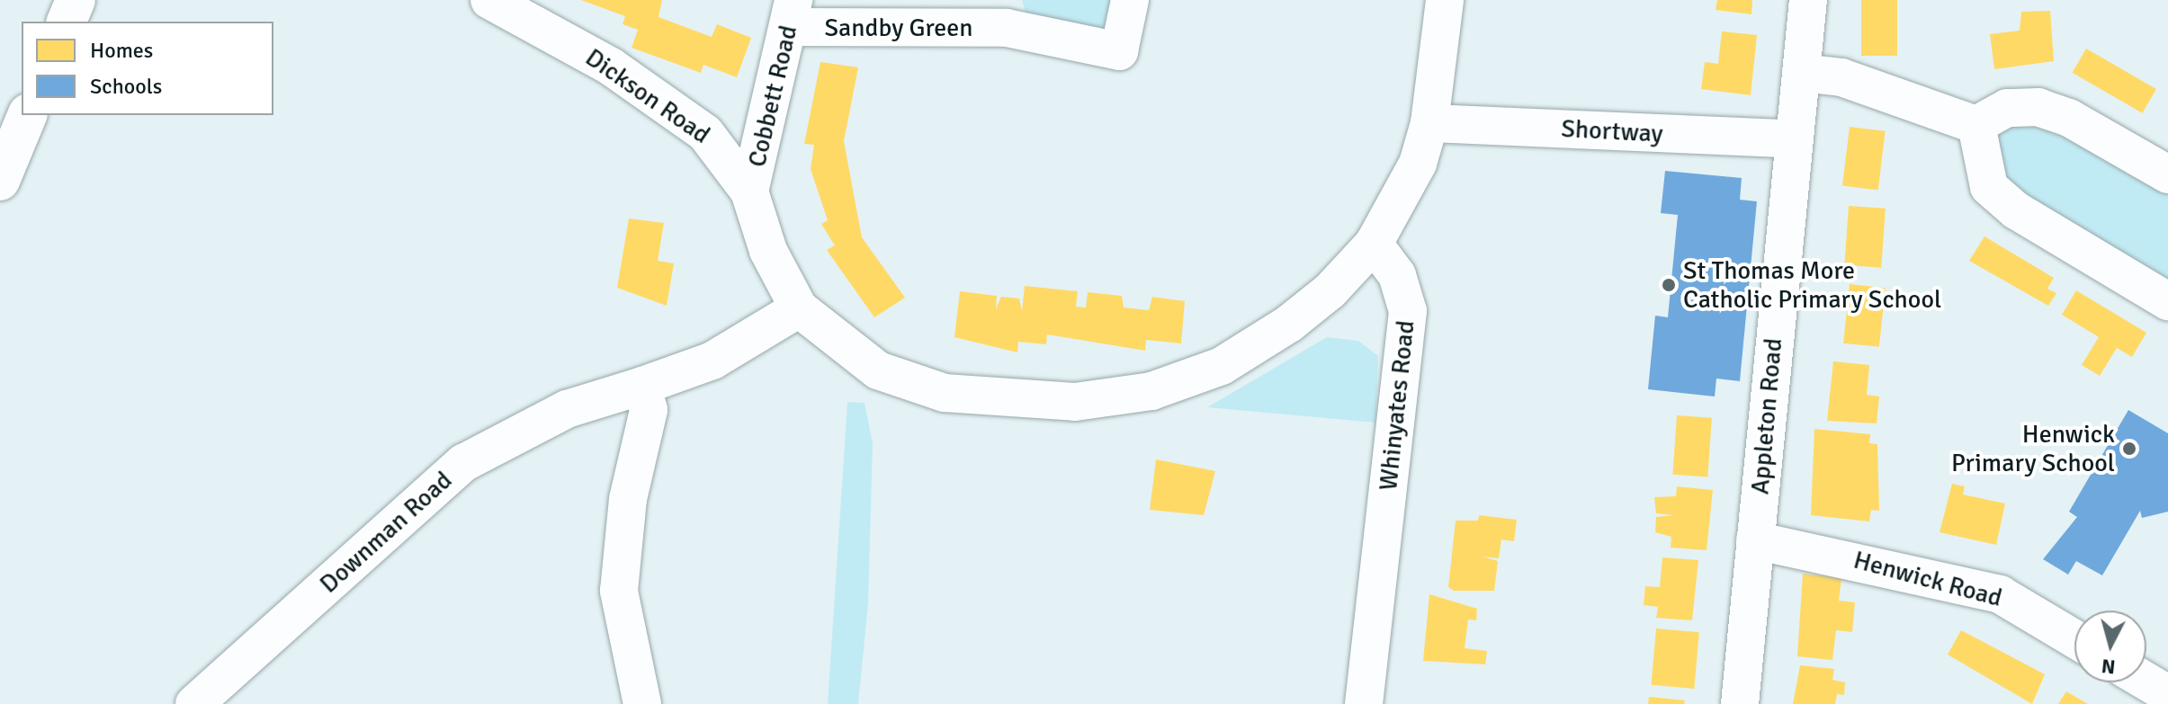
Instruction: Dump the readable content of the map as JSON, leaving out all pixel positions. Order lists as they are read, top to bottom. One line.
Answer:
{"streets":{"street":["Sandby Green","Dickson Road","Cobbett Road","Shortway","Whinyates Road","Appleton Road","Downman Road","Henwick Road"]},"crossings":[["Sandby Green","Cobbett Road"],["Dickson Road","Cobbett Road"],["Dickson Road","Whinyates Road"],["Dickson Road","Downman Road"],["Shortway","Appleton Road"],["Appleton Road","Henwick Road"]],"places":["St Thomas More Catholic Primary School","Henwick Primary School"],"legend":["Homes","Schools"],"north":"bottom"}
